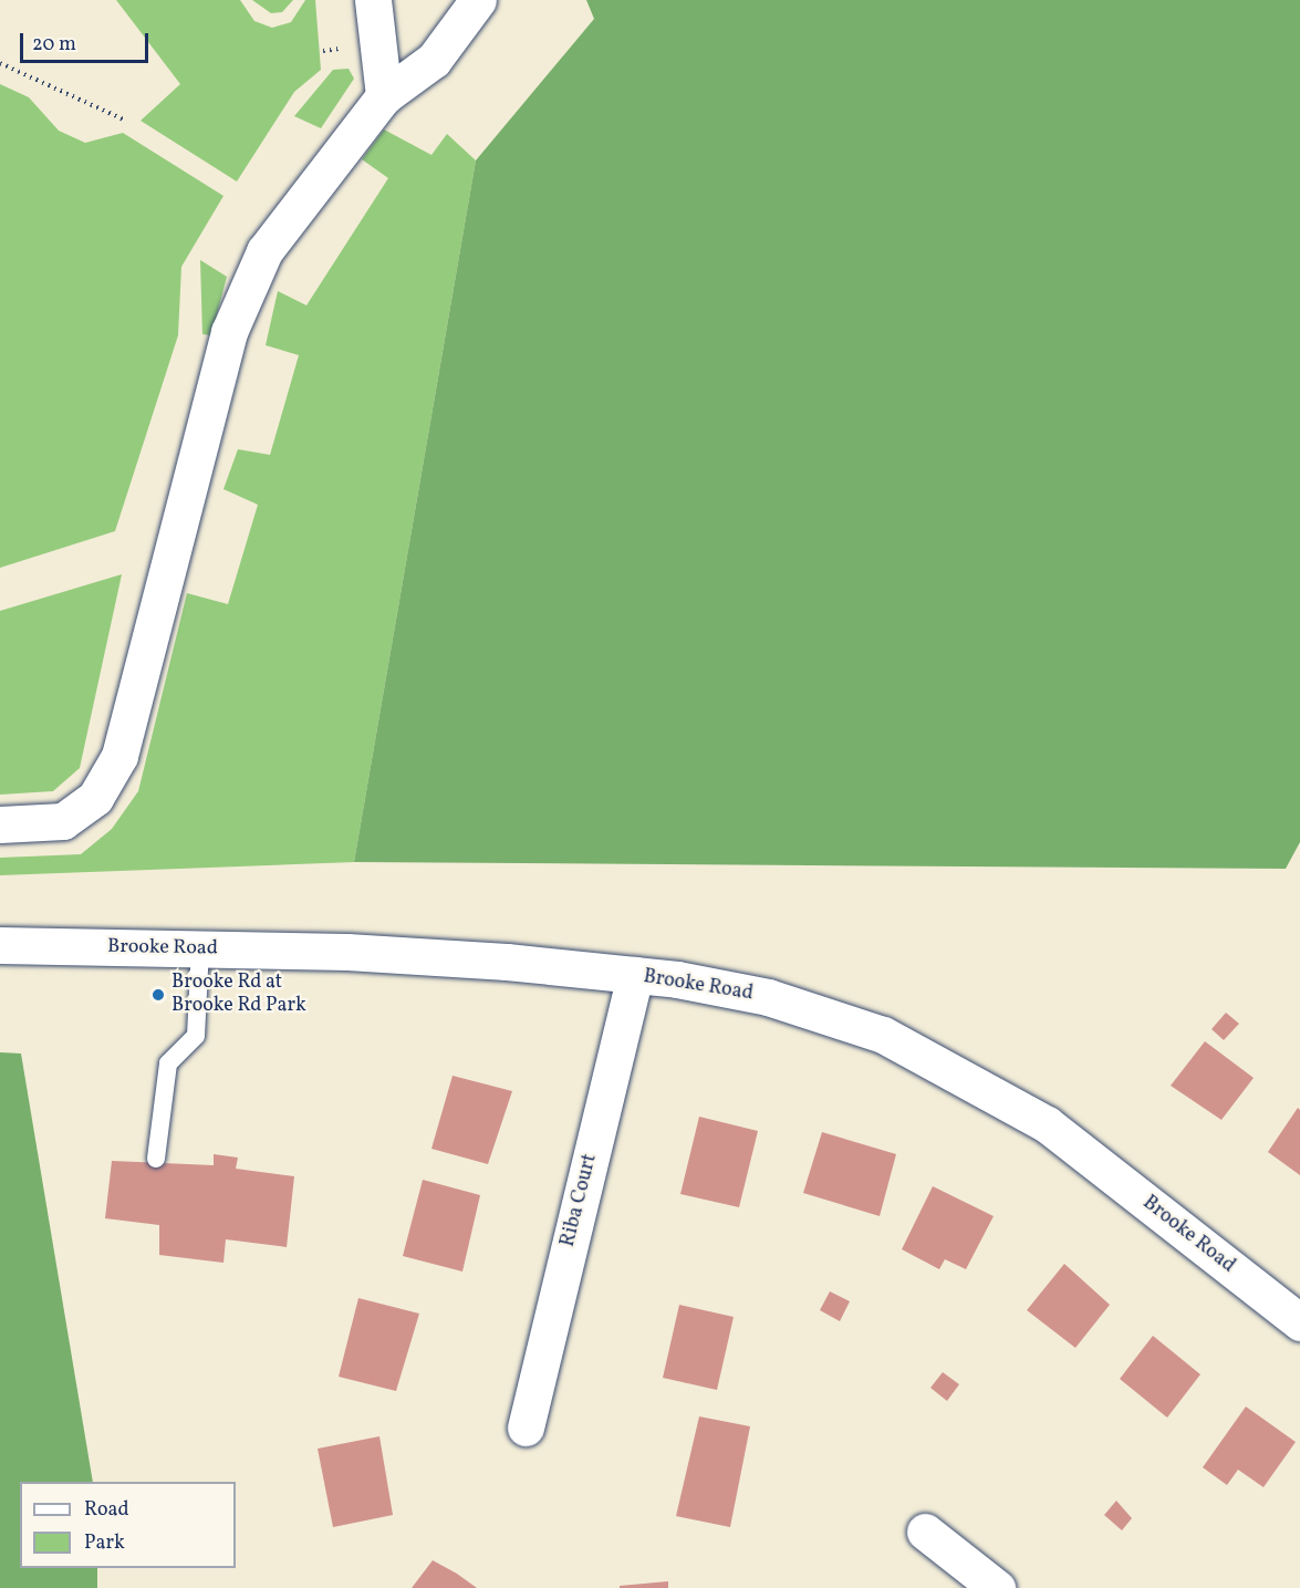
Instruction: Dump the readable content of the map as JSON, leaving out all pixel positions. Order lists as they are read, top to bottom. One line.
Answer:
{"streets":{"street":["Brooke Road","Riba Court"]},"crossings":[["Brooke Road","Riba Court"]],"places":["Brooke Rd at Brooke Rd Park"],"legend":["Road","Park"],"scale_bar":"20 m"}
